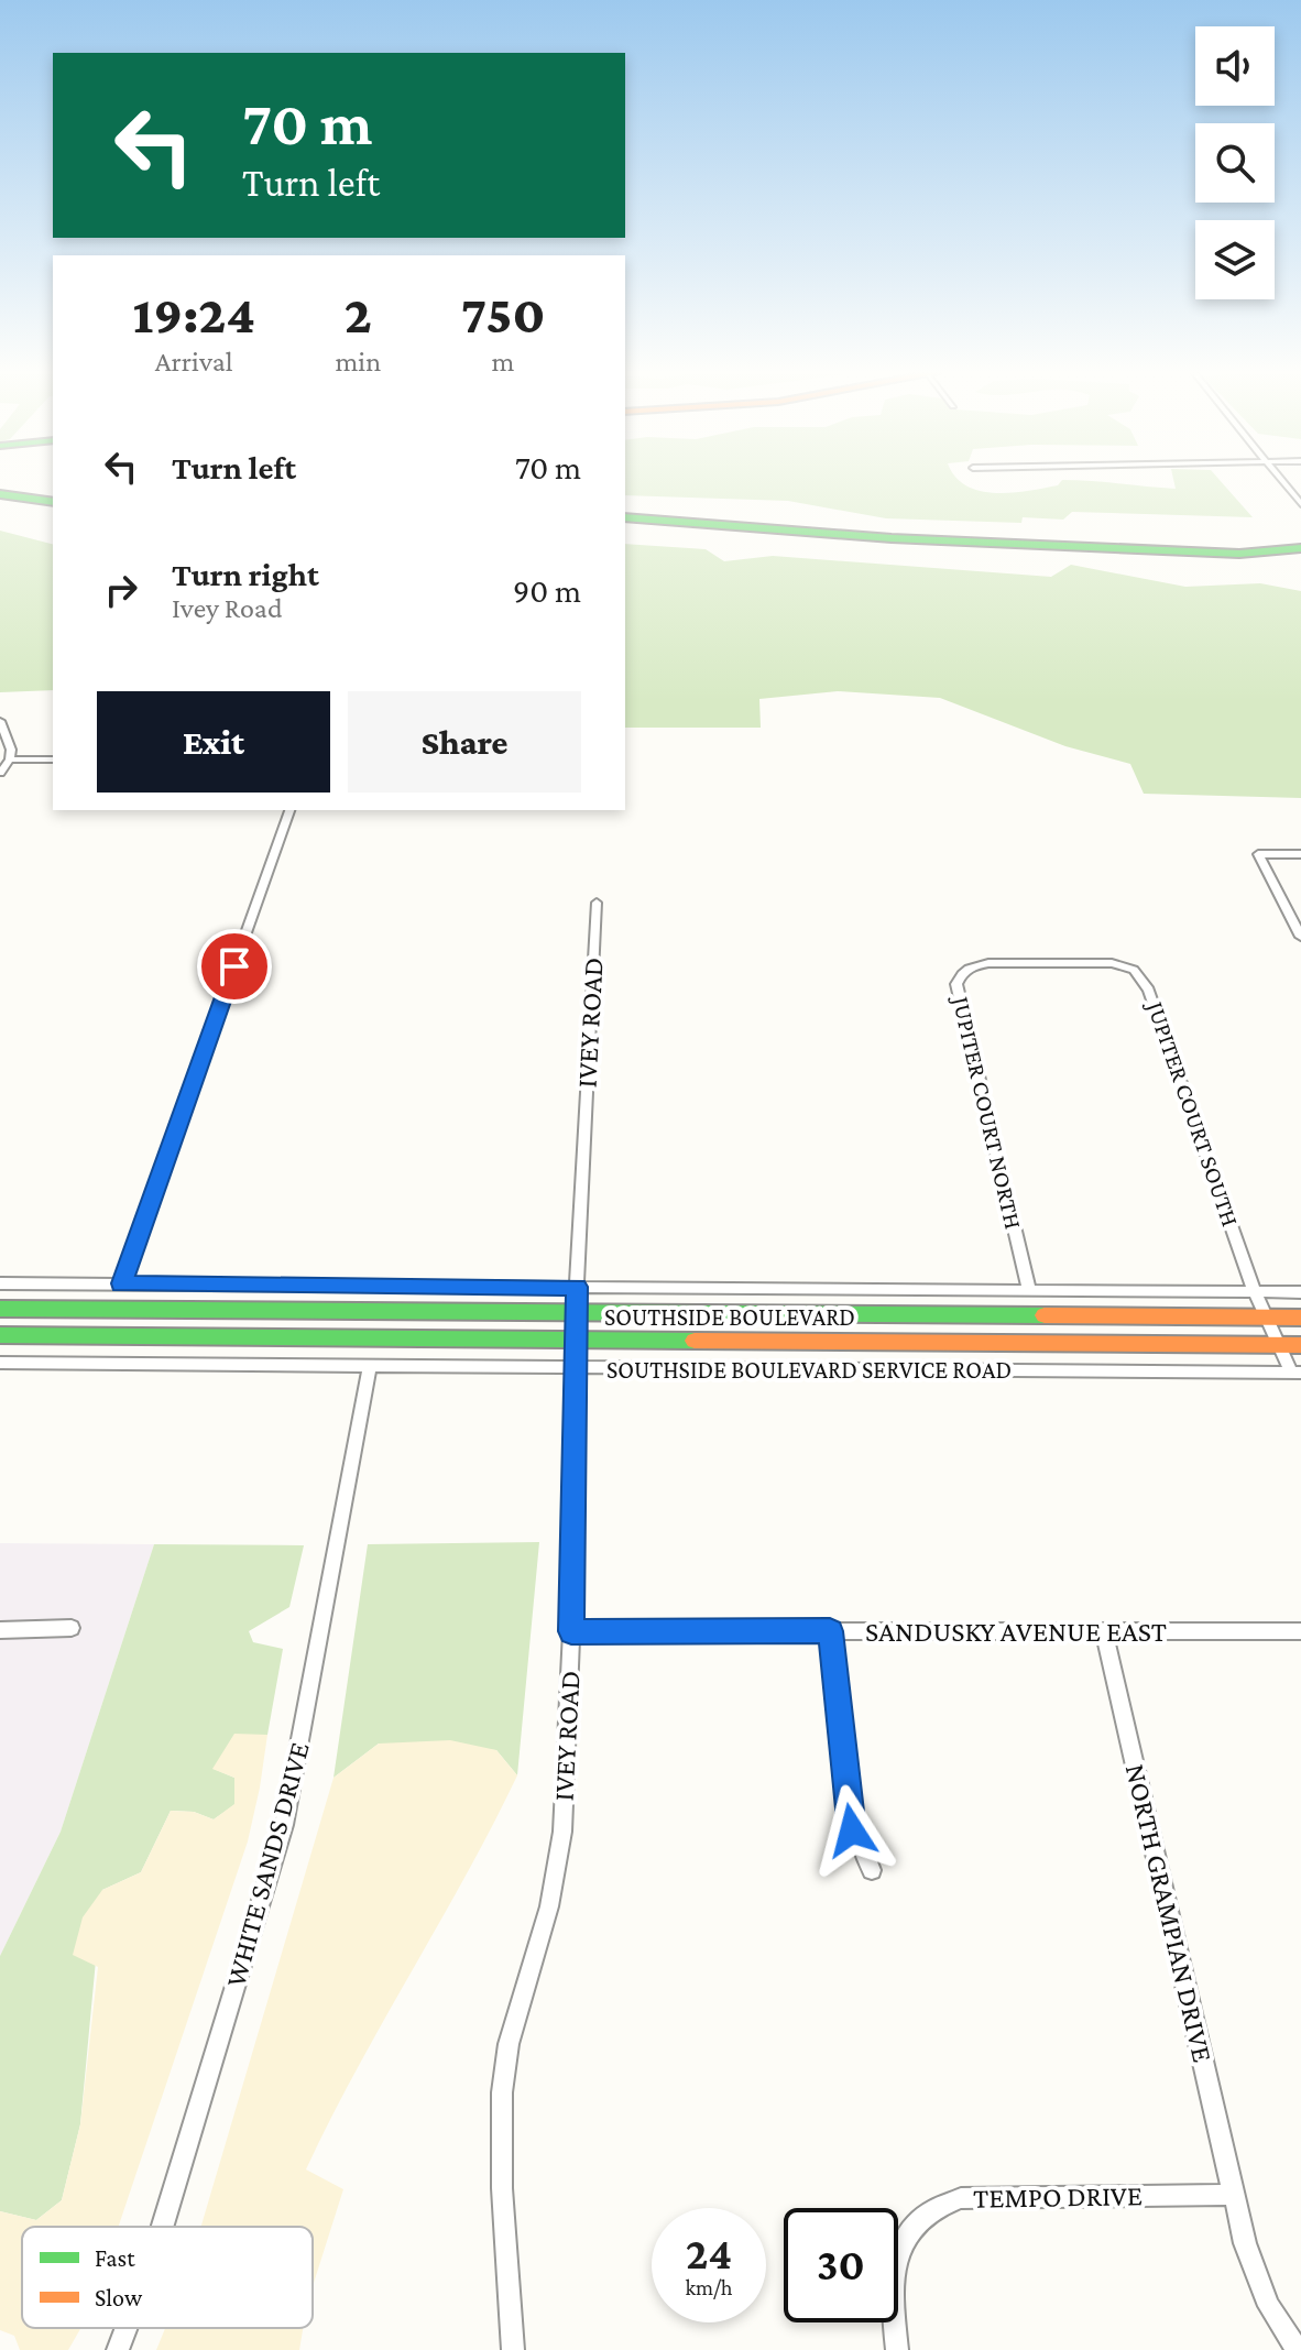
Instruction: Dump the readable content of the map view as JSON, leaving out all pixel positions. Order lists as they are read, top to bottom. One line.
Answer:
{"streets":{"main road":["SOUTHSIDE BOULEVARD"],"street":["IVEY ROAD","JUPITER COURT NORTH","JUPITER COURT SOUTH","SOUTHSIDE BOULEVARD SERVICE ROAD","SANDUSKY AVENUE EAST","WHITE SANDS DRIVE","NORTH GRAMPIAN DRIVE","TEMPO DRIVE"]},"crossings":[["IVEY ROAD","SOUTHSIDE BOULEVARD"],["IVEY ROAD","SOUTHSIDE BOULEVARD SERVICE ROAD"],["IVEY ROAD","SANDUSKY AVENUE EAST"],["JUPITER COURT NORTH","JUPITER COURT SOUTH"],["JUPITER COURT SOUTH","SOUTHSIDE BOULEVARD"],["JUPITER COURT SOUTH","SOUTHSIDE BOULEVARD SERVICE ROAD"],["SOUTHSIDE BOULEVARD SERVICE ROAD","WHITE SANDS DRIVE"],["SANDUSKY AVENUE EAST","NORTH GRAMPIAN DRIVE"],["NORTH GRAMPIAN DRIVE","TEMPO DRIVE"]],"legend":["Fast","Slow"],"page":{"turn":["70 m","Turn left"],"eta":["19:24","Arrival","2","min","750","m"],"list":[{"name":"Turn left","value":"70 m"},{"name":"Turn right","note":"Ivey Road","value":"90 m"}],"buttons":["Exit","Share"],"speed":"24 km/h","limit":"30"}}
